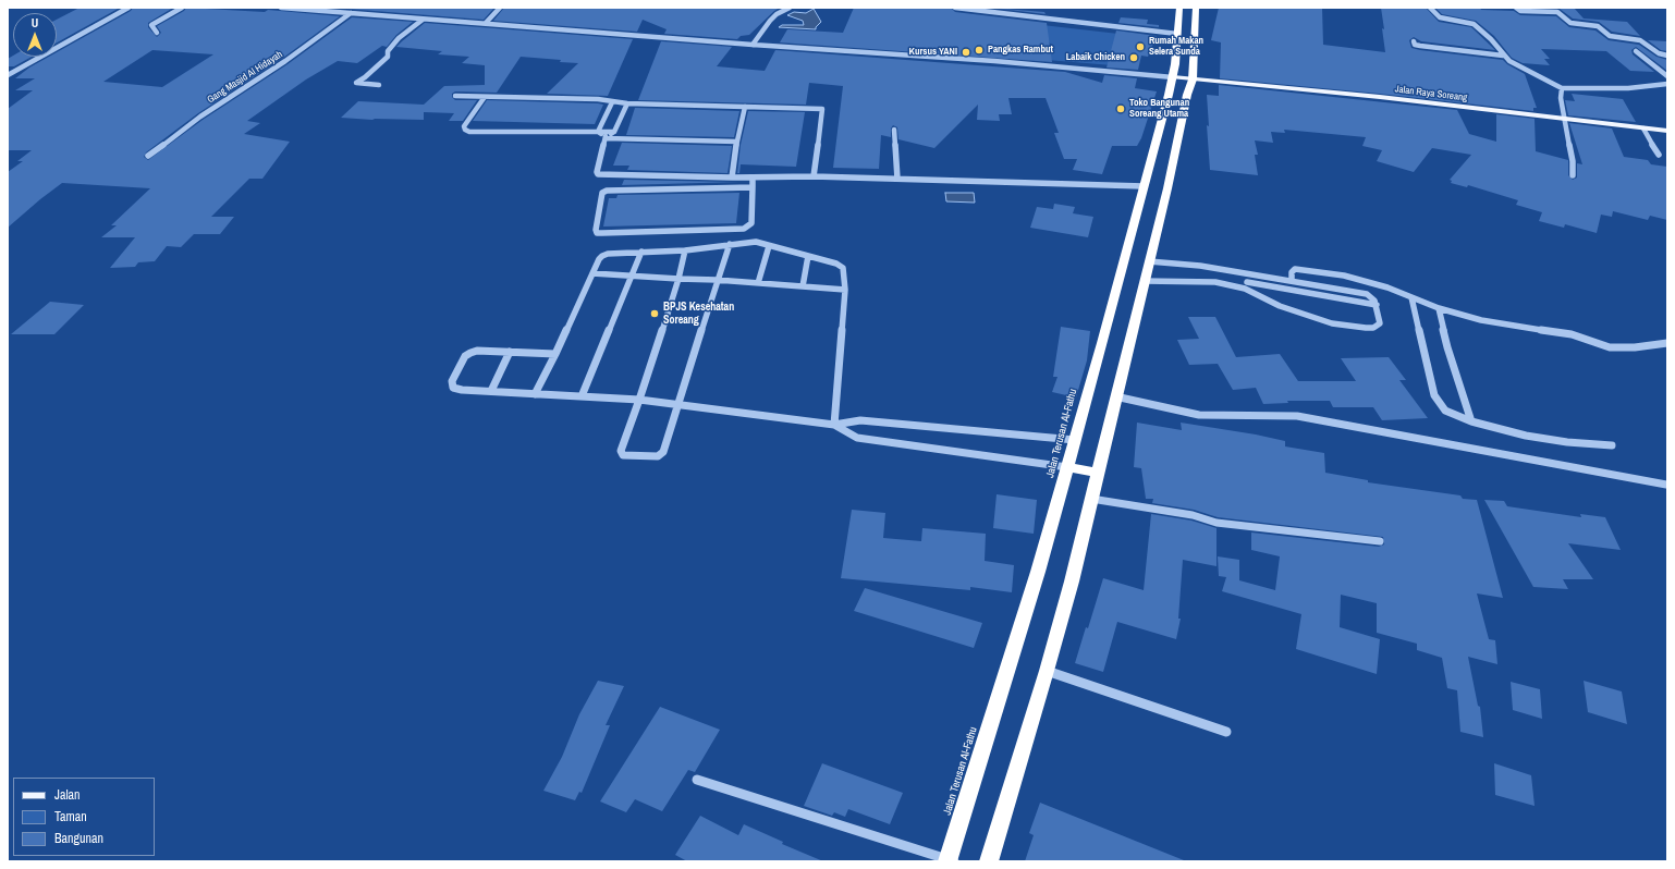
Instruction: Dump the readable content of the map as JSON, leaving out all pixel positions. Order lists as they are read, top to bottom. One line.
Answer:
{"streets":{"highway":["Jalan Terusan Al-Fathu"],"main road":["Jalan Raya Soreang"],"street":["Gang Masjid Al Hidayah"]},"crossings":[["Jalan Raya Soreang","Jalan Terusan Al-Fathu"]],"places":["Rumah Makan Selera Sunda","Pangkas Rambut","Kursus YANI","Labaik Chicken","Toko Bangunan Soreang Utama","BPJS Kesehatan Soreang"],"legend":["Jalan","Taman","Bangunan"],"north":"top"}
